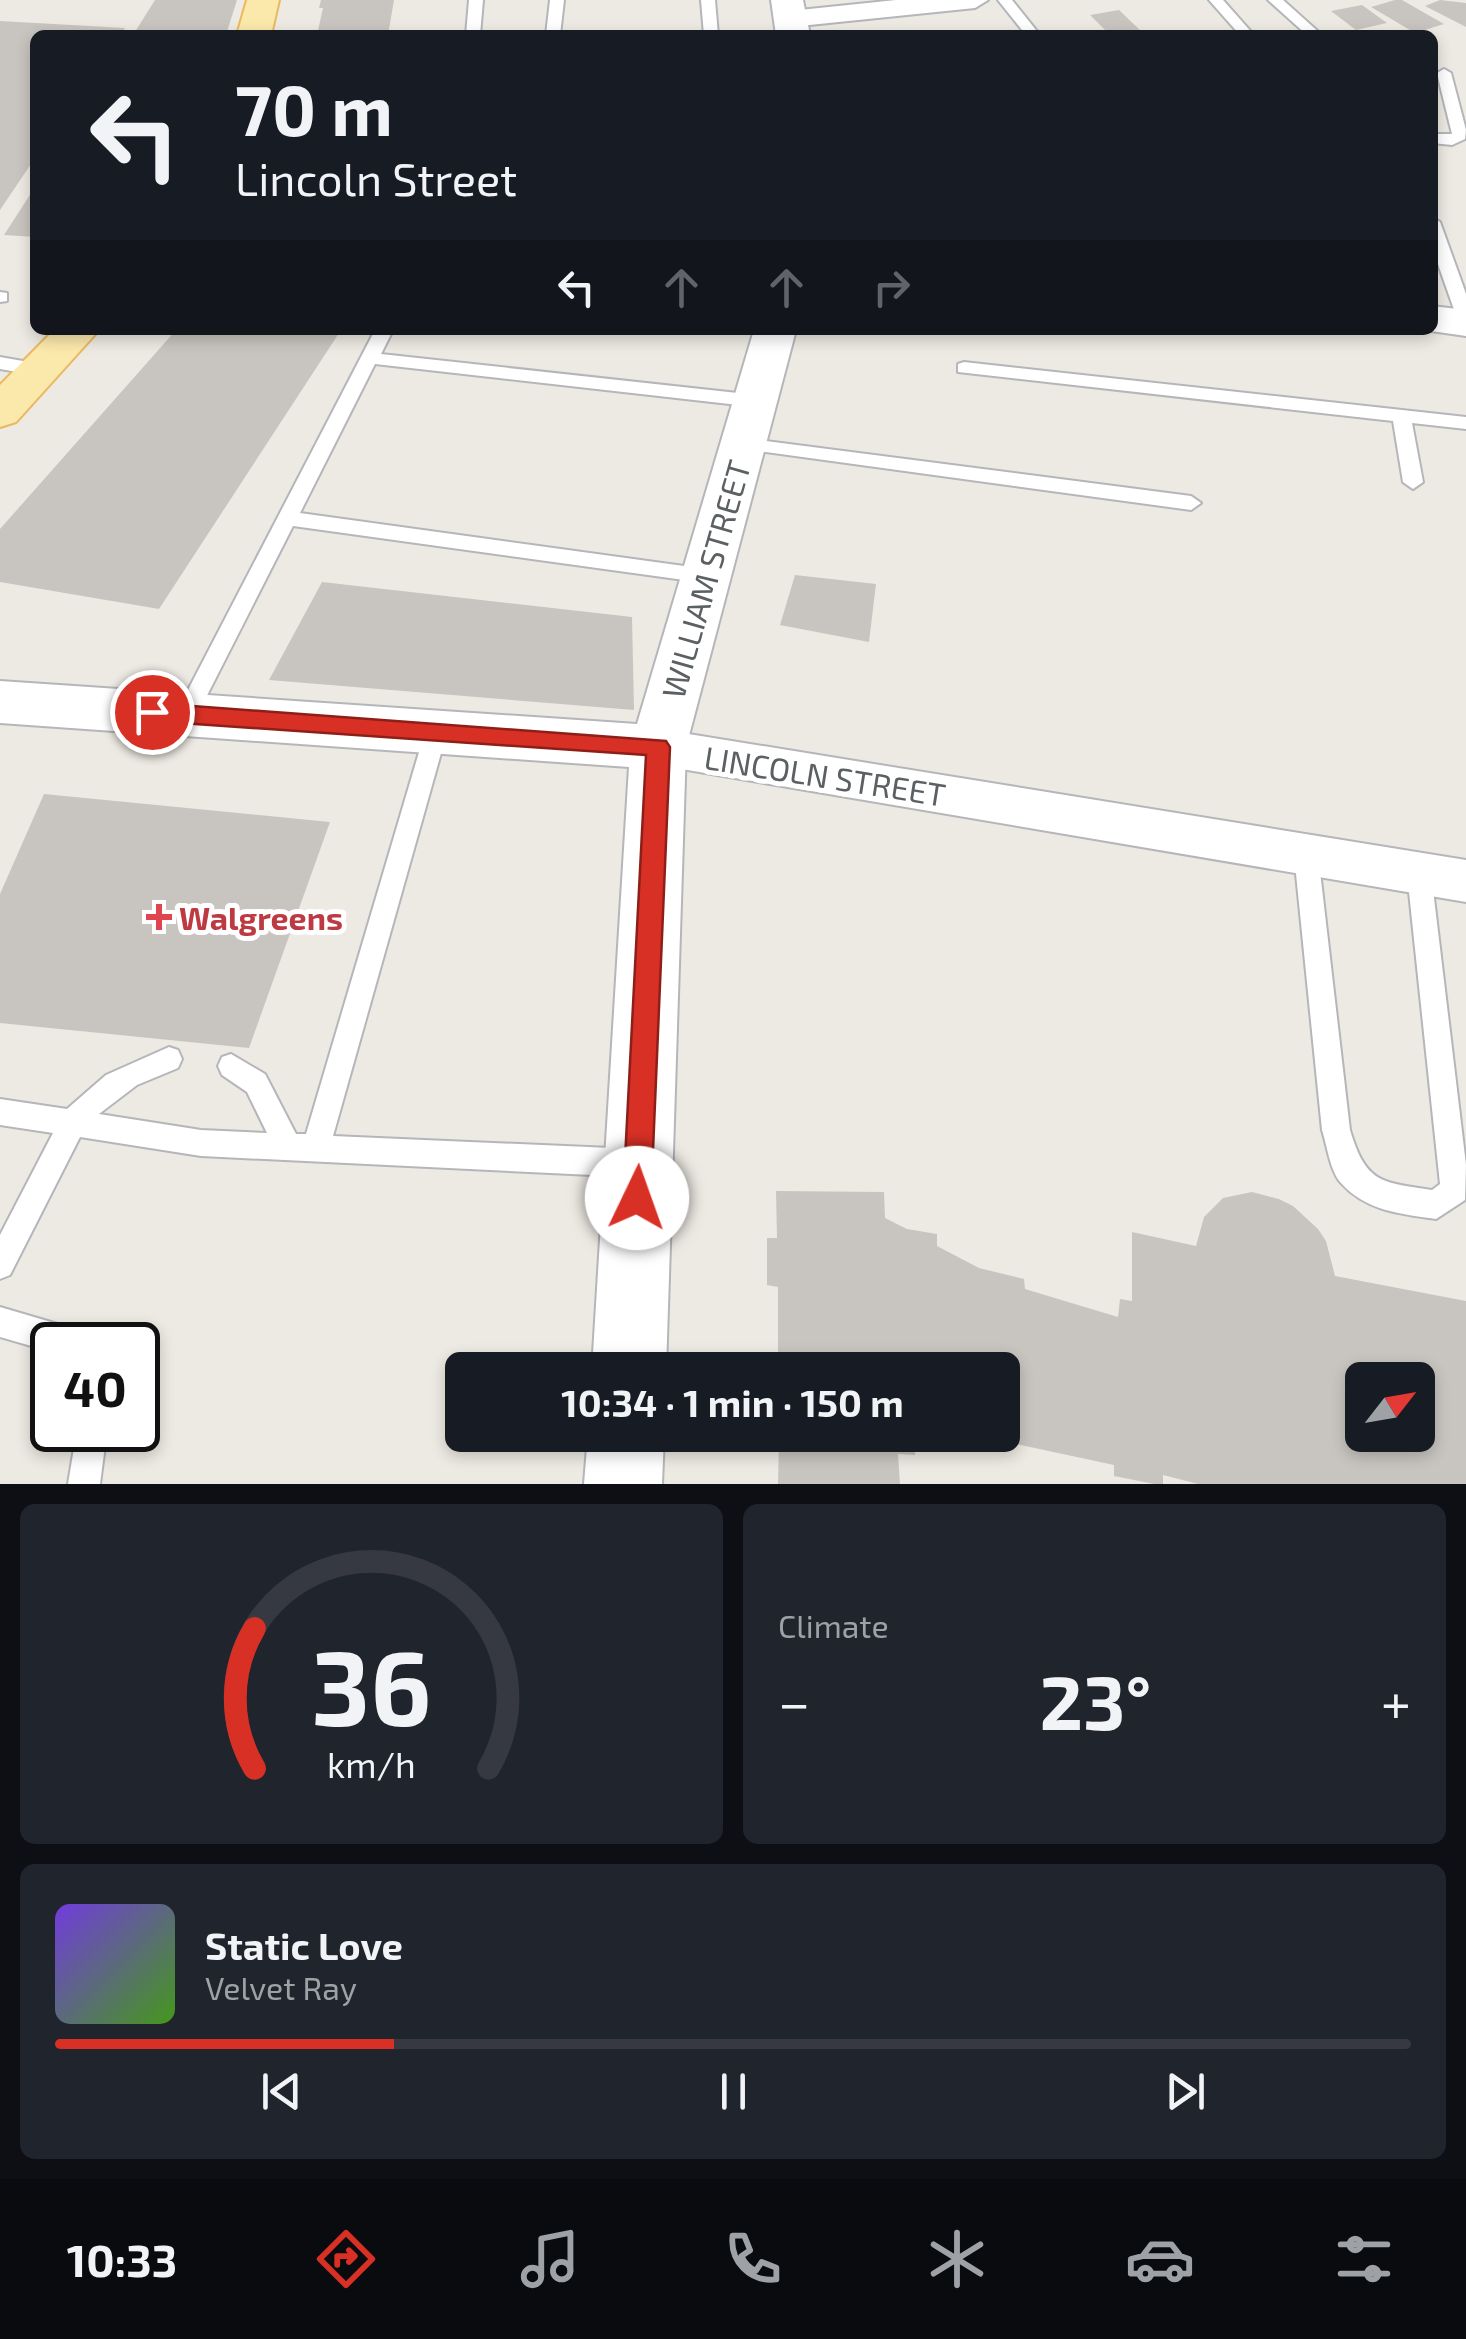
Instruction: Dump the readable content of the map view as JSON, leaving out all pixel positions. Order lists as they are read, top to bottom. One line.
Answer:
{"streets":{"street":["WILLIAM STREET","LINCOLN STREET"]},"crossings":[["WILLIAM STREET","LINCOLN STREET"]],"places":{"health":["Walgreens"]},"north":"top right","page":{"turn":["70 m","Lincoln Street"],"limit":"40","trip":"10:34 · 1 min · 150 m","tile":"Climate","heat":["−","23°","+"],"song":["Static Love","Velvet Ray"],"tabs":"10:33","gauge":["36","km/h"]}}
